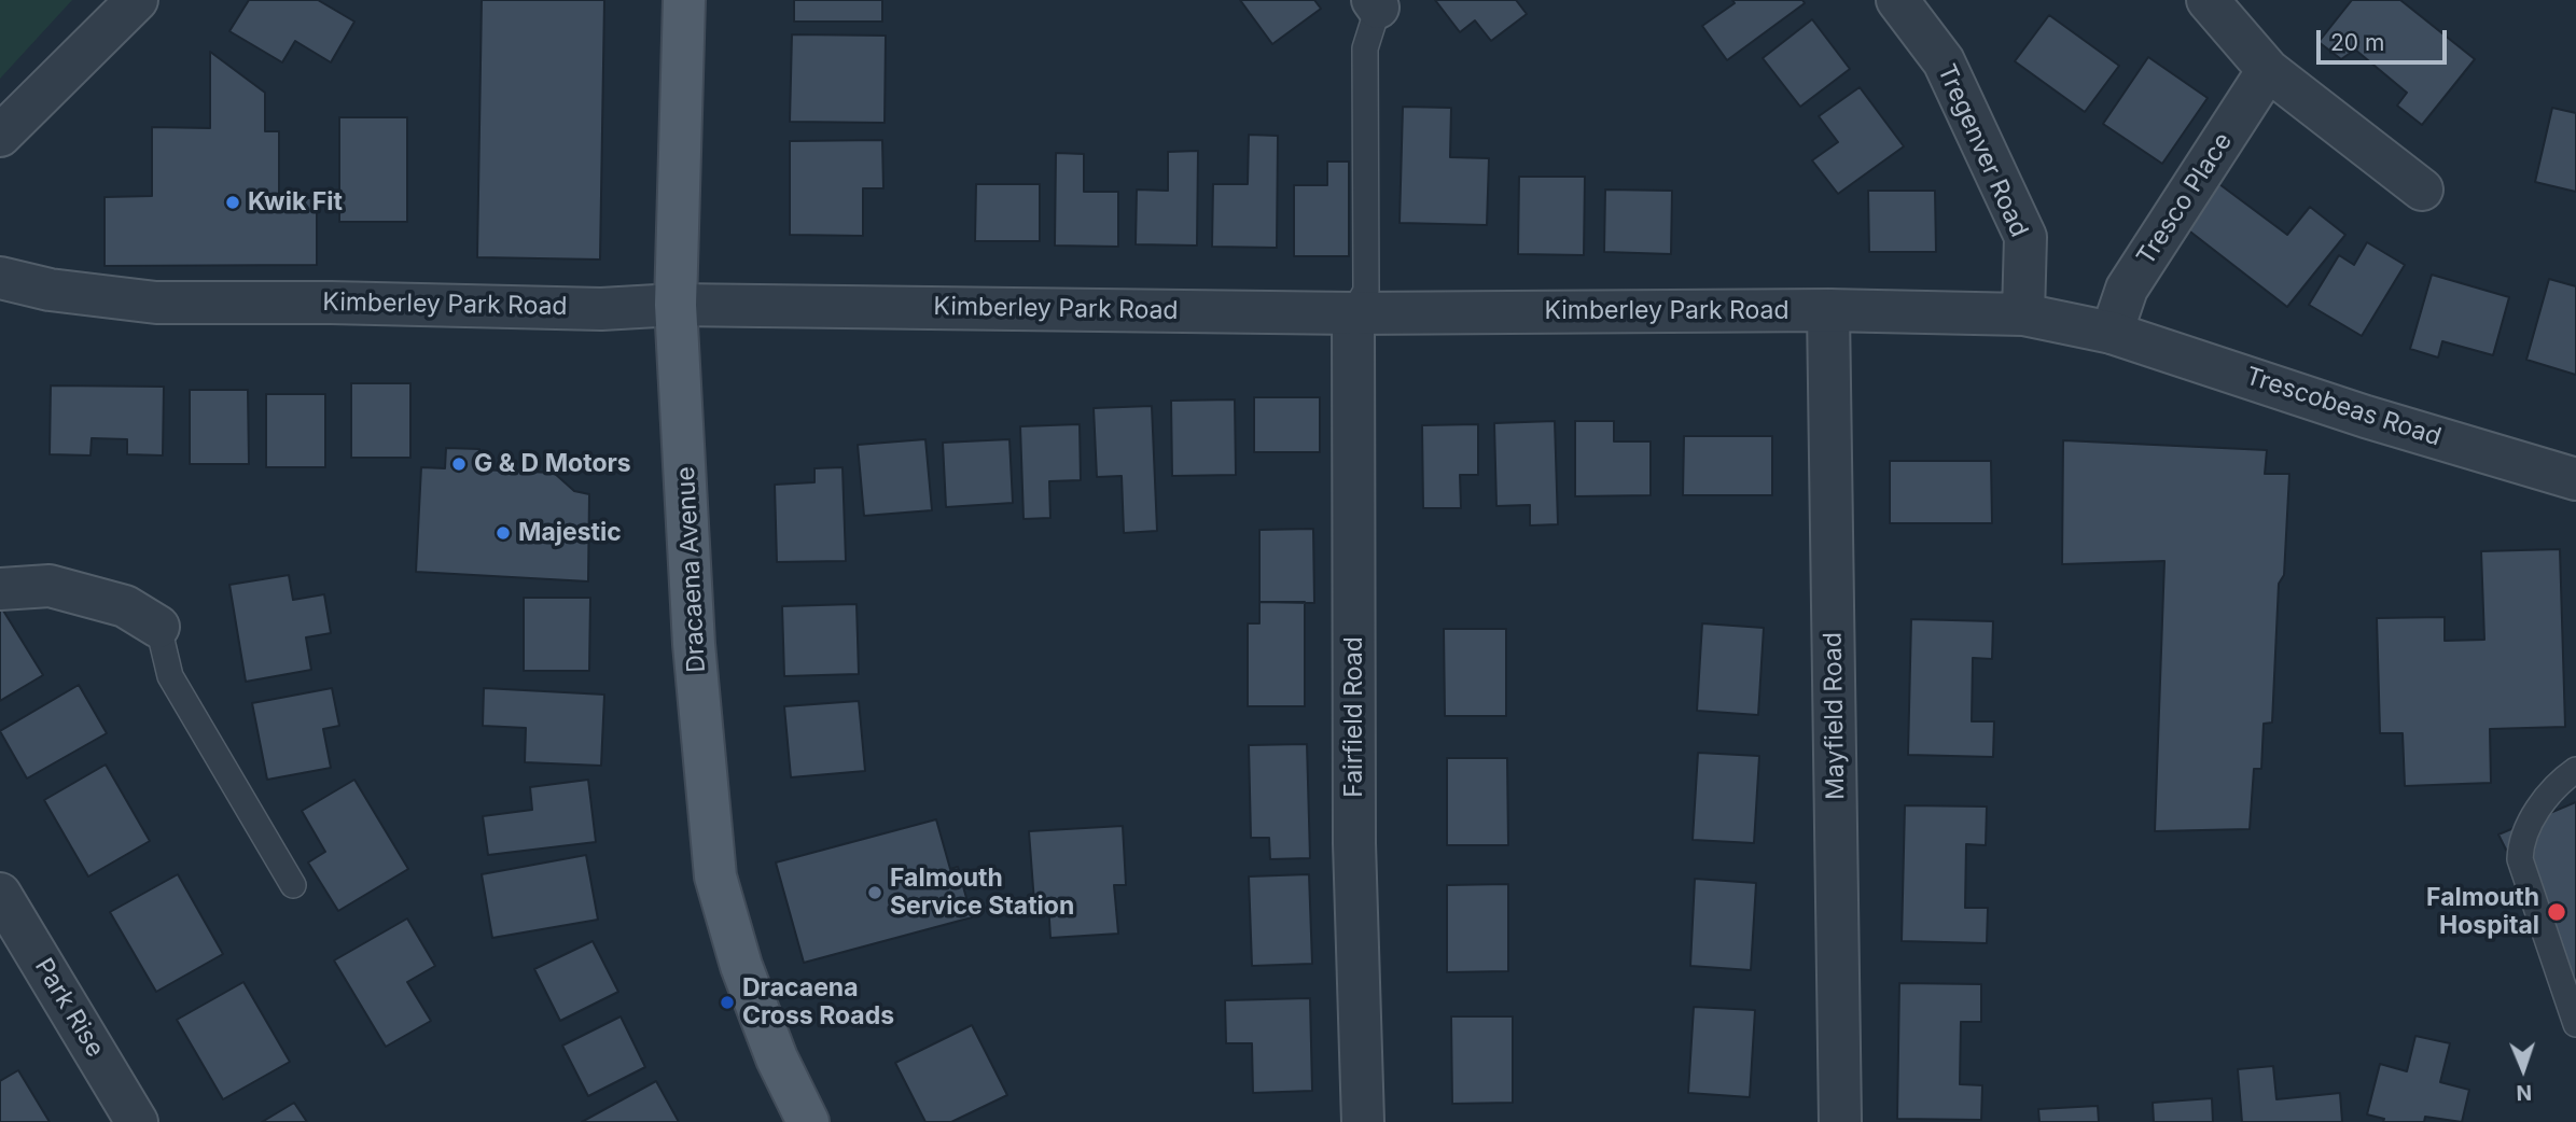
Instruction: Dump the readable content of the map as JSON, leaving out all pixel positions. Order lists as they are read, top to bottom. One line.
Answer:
{"streets":{"main road":["Dracaena Avenue"],"street":["Tregenver Road","Tresco Place","Kimberley Park Road","Trescobeas Road","Mayfield Road","Fairfield Road","Park Rise"]},"crossings":[["Tregenver Road","Kimberley Park Road"],["Tresco Place","Kimberley Park Road"],["Tresco Place","Trescobeas Road"],["Kimberley Park Road","Trescobeas Road"],["Kimberley Park Road","Dracaena Avenue"],["Kimberley Park Road","Mayfield Road"],["Kimberley Park Road","Fairfield Road"]],"places":["Kwik Fit","G & D Motors","Majestic","Falmouth Service Station","Falmouth Hospital","Dracaena Cross Roads"],"scale_bar":"20 m","north":"bottom"}
